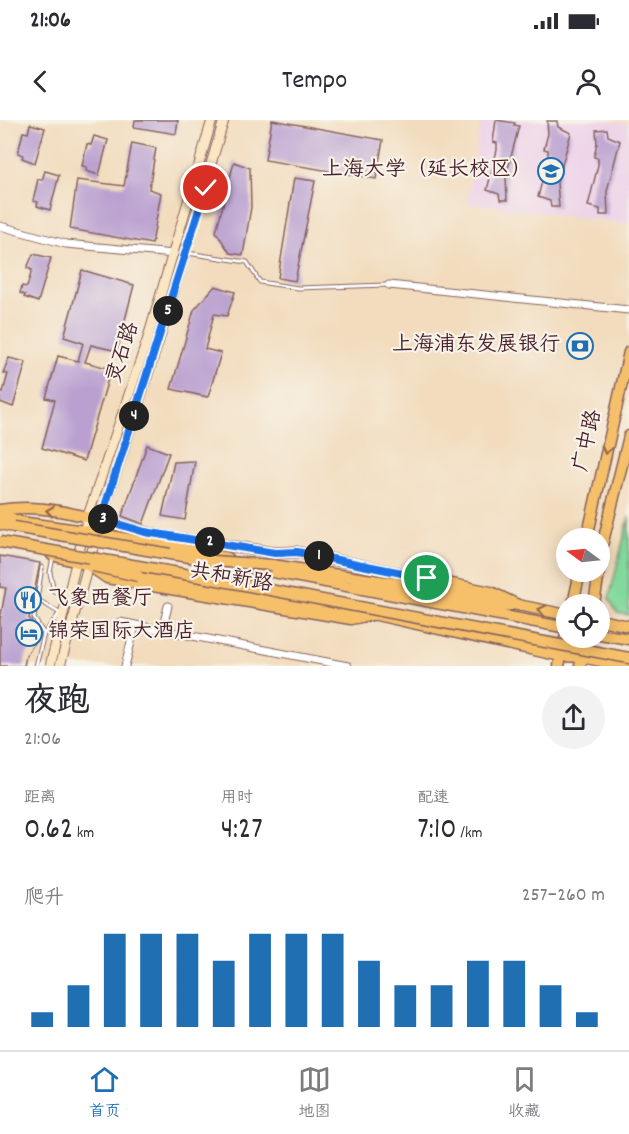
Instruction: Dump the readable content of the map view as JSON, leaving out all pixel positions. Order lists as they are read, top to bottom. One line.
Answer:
{"streets":{"main road":["灵石路","广中路","共和新路"]},"crossings":[["灵石路","共和新路"]],"places":{"school or university":["上海大学（延长校区）"],"bank":["上海浦东发展银行"],"restaurant":["飞象西餐厅"],"hotel":["锦荣国际大酒店"]},"north":"left","page":{"status":"21:06","header":"Tempo","pins":["5","4","3","2","1"],"heading":["夜跑","21:06"],"stats":[["距离","0.62 km"],["用时","4:27"],["配速","7:10 /km"]],"chart":["爬升","257–260 m"],"tabs":["首页","地图","收藏"]}}
